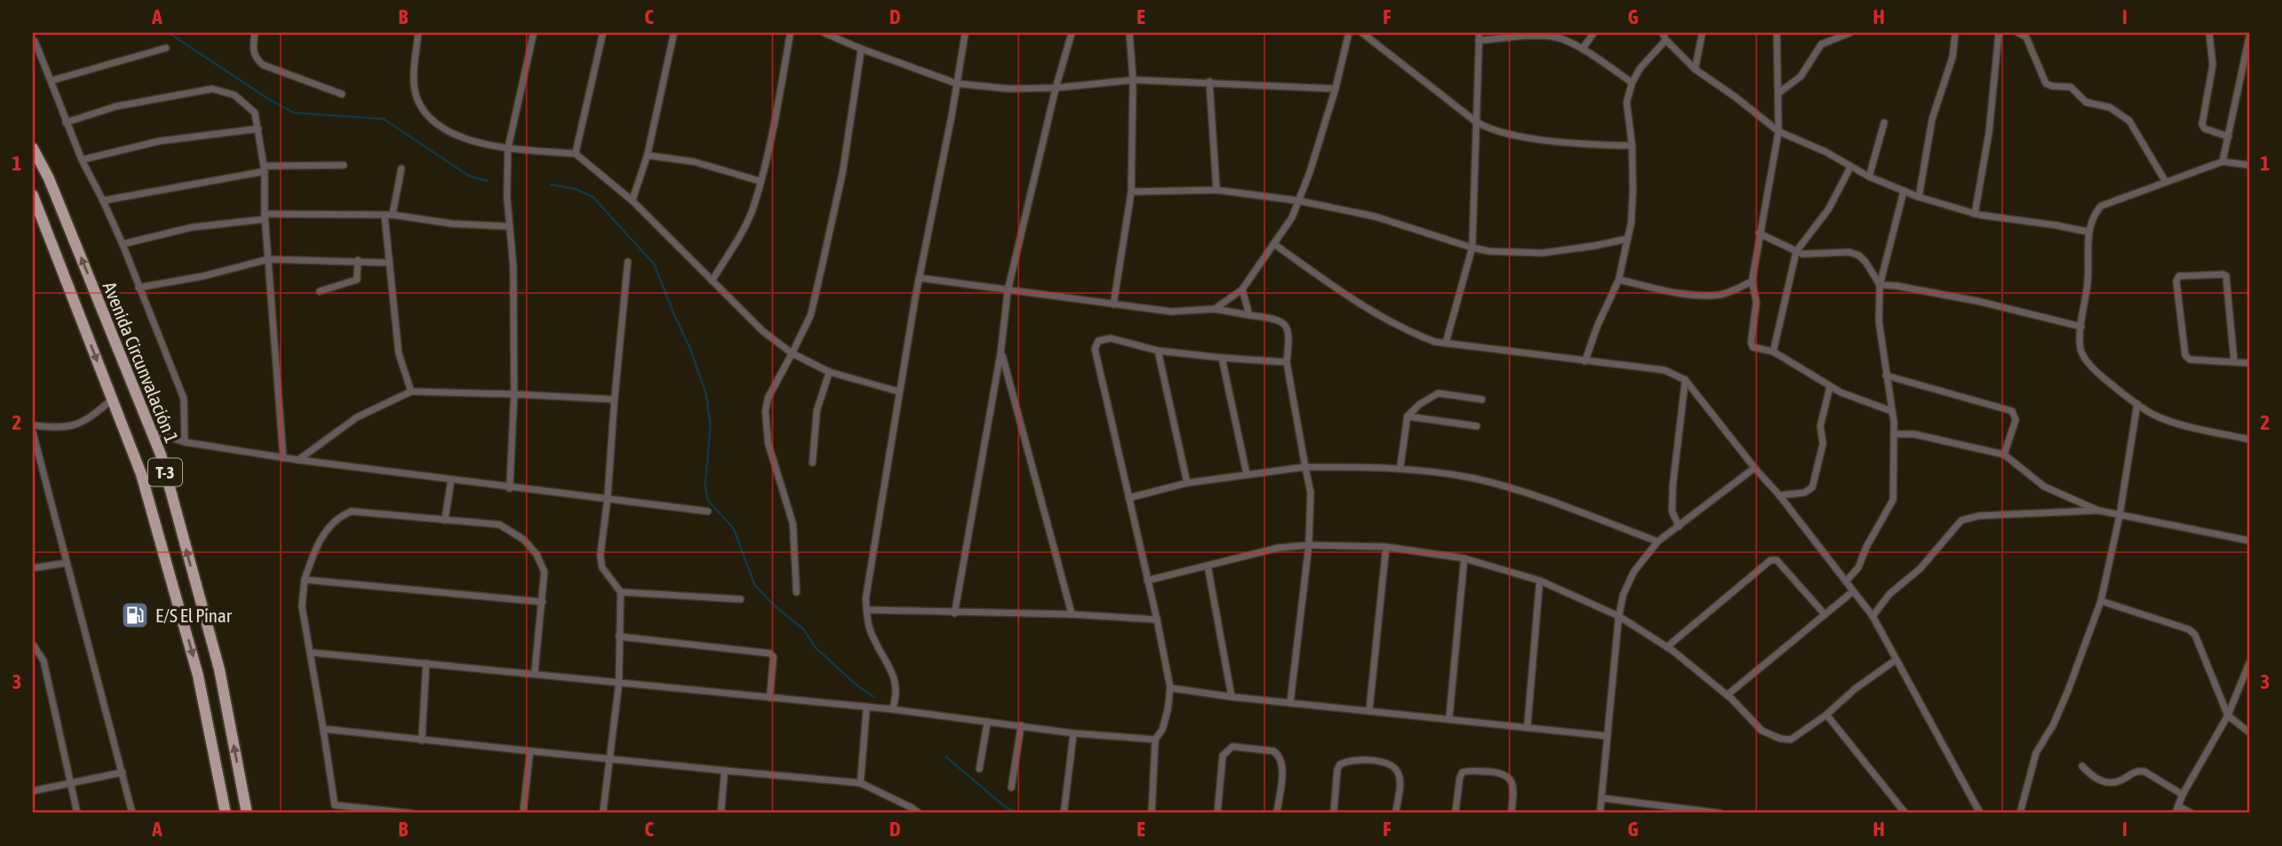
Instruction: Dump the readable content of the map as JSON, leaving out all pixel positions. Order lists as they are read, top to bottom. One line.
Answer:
{"streets":{"main road":["Avenida Circunvalación 1","T-3"]},"places":{"fuel station":["E/S El Pinar"]},"grid":{"columns":["A","B","C","D","E","F","G","H","I"],"rows":["1","2","3"]}}
